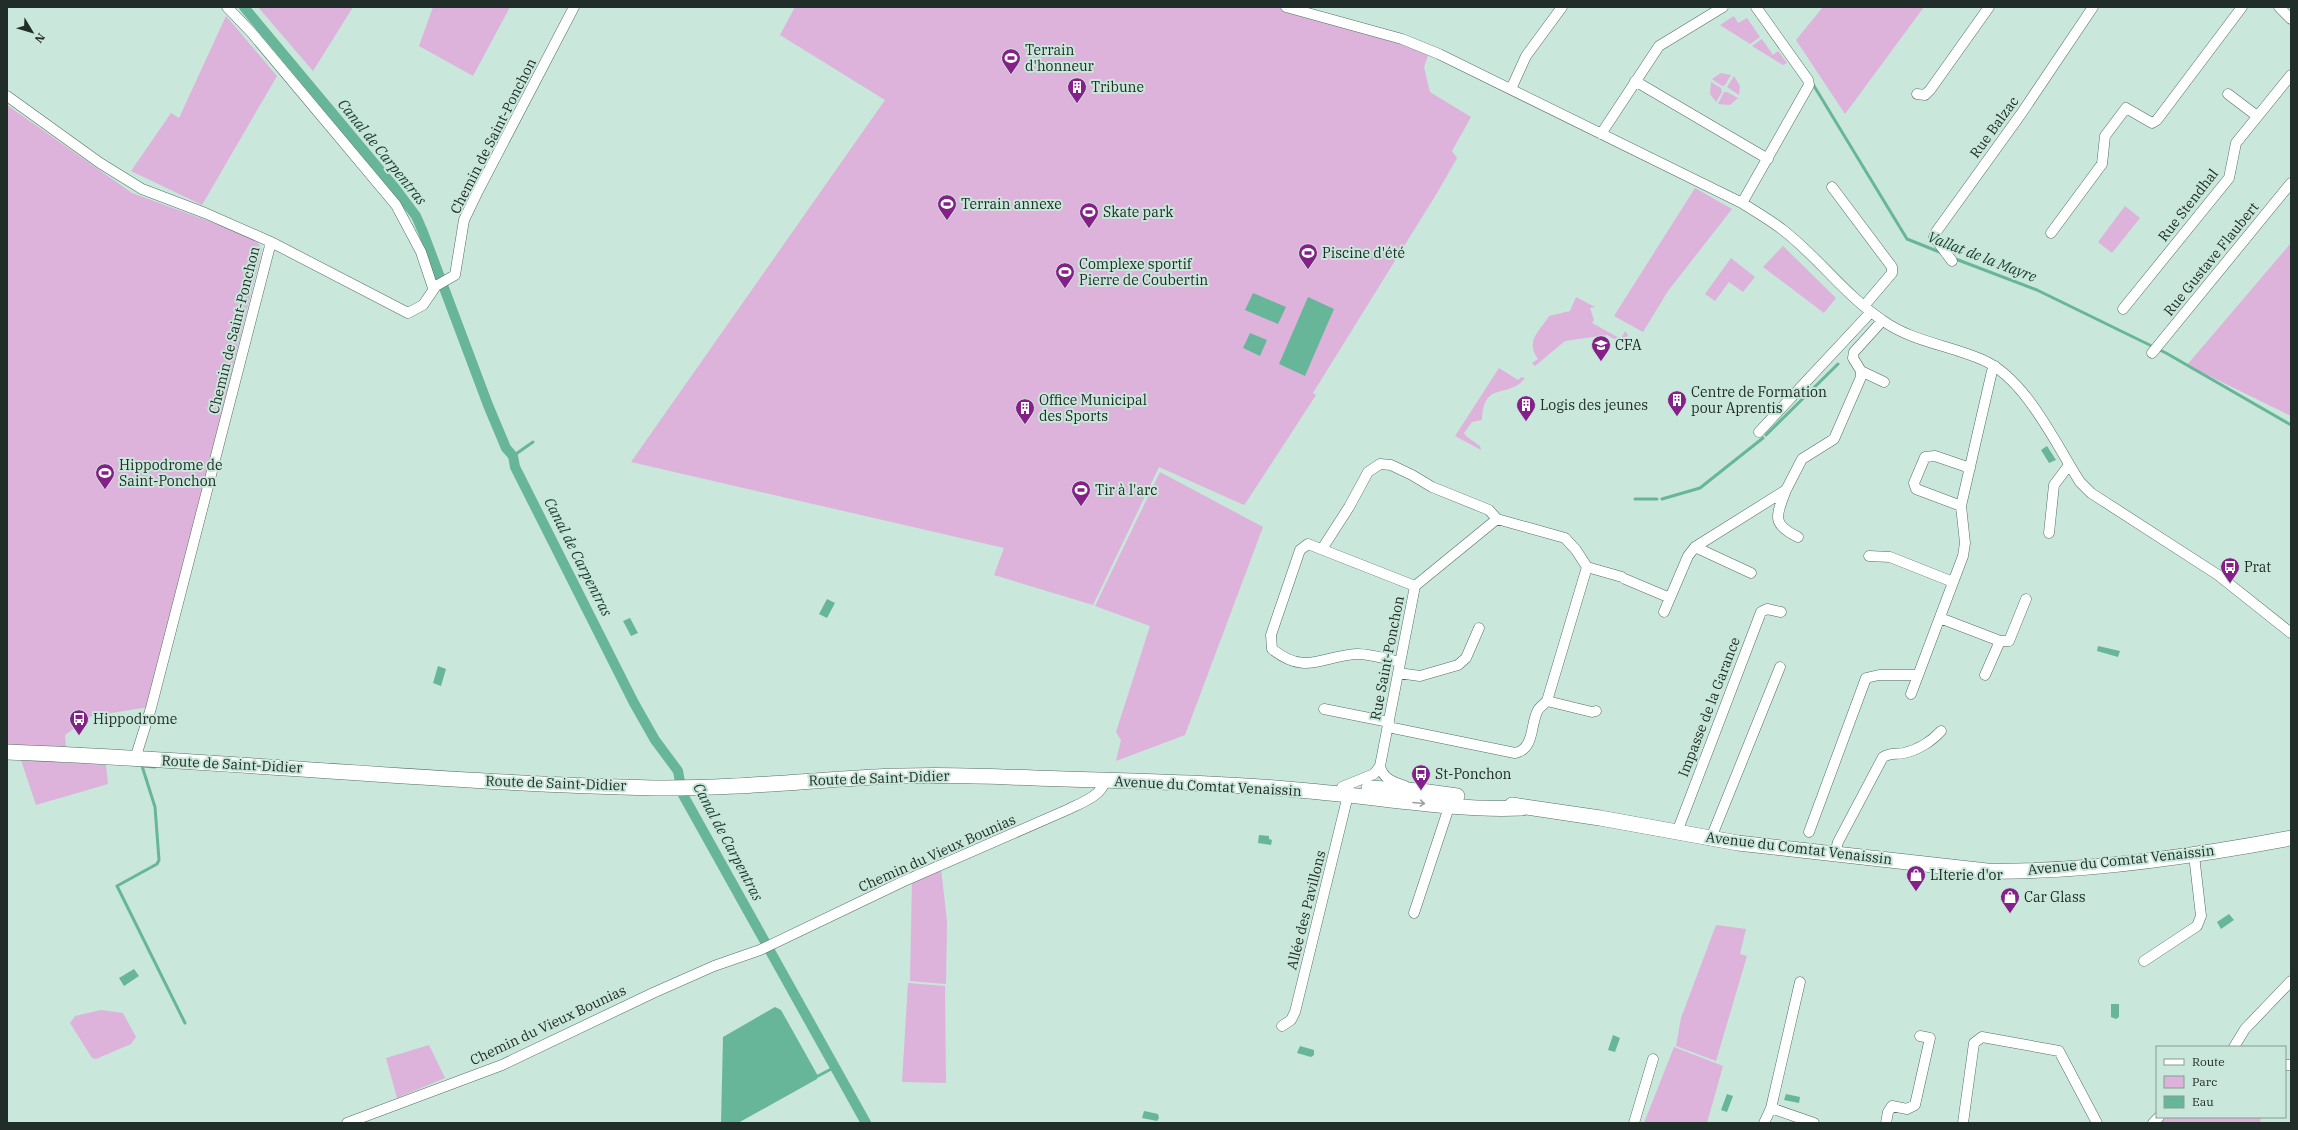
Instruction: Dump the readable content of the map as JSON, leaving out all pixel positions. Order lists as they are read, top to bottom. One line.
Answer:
{"streets":{"main road":["Route de Saint-Didier","Avenue du Comtat Venaissin"],"street":["Rue Balzac","Chemin de Saint-Ponchon","Rue Stendhal","Rue Gustave Flaubert","Rue Saint-Ponchon","Impasse de la Garance","Chemin du Vieux Bounias","Allée des Pavillons"]},"crossings":[["Chemin de Saint-Ponchon","Route de Saint-Didier"],["Rue Saint-Ponchon","Avenue du Comtat Venaissin"],["Impasse de la Garance","Avenue du Comtat Venaissin"],["Route de Saint-Didier","Avenue du Comtat Venaissin"],["Route de Saint-Didier","Chemin du Vieux Bounias"],["Avenue du Comtat Venaissin","Chemin du Vieux Bounias"],["Avenue du Comtat Venaissin","Allée des Pavillons"]],"water":["Canal de Carpentras","Vallat de la Mayre"],"places":{"sports":["Terrain d'honneur","Terrain annexe","Skate park","Piscine d'été","Complexe sportif Pierre de Coubertin","Hippodrome de Saint-Ponchon","Tir à l'arc"],"building":["Tribune","Centre de Formation pour Aprentis","Logis des jeunes","Office Municipal des Sports"],"school or university":["CFA"],"bus stop":["Prat","Hippodrome","St-Ponchon"],"shop":["LIterie d'or","Car Glass"]},"legend":["Route","Parc","Eau"],"north":"bottom right"}
